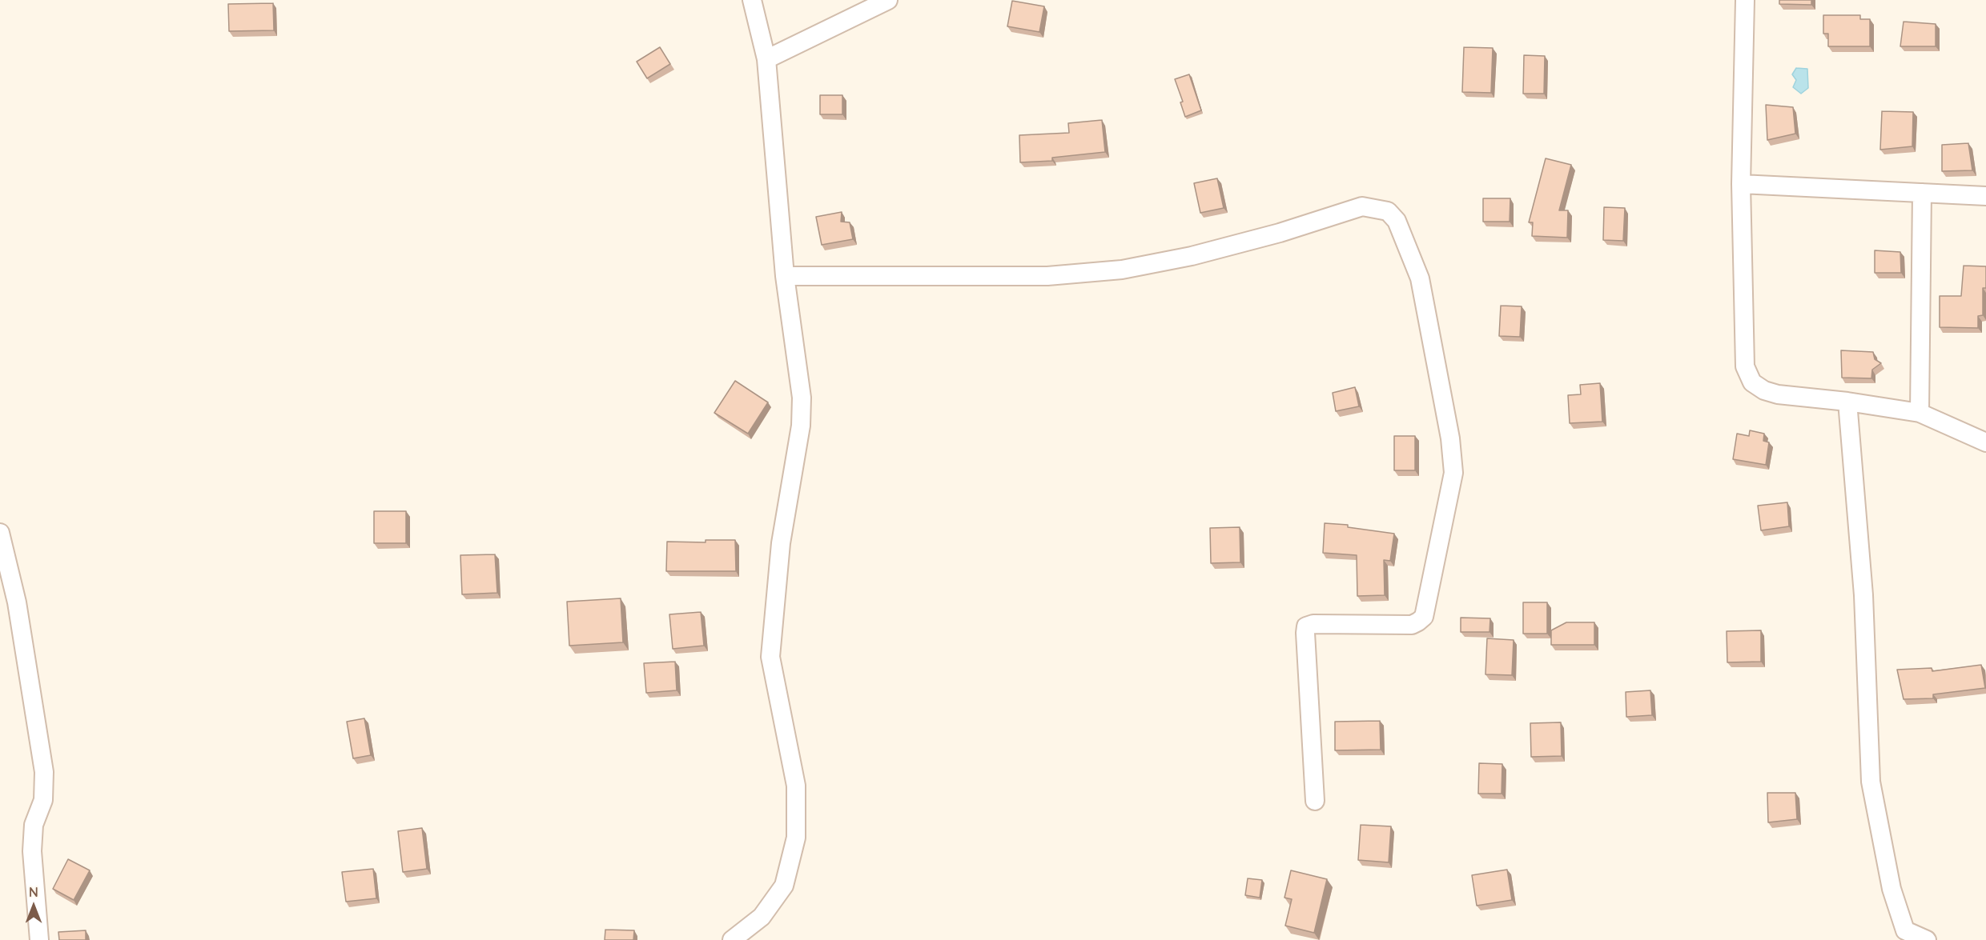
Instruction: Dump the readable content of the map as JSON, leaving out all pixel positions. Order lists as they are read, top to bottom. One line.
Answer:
{"north":"top"}
